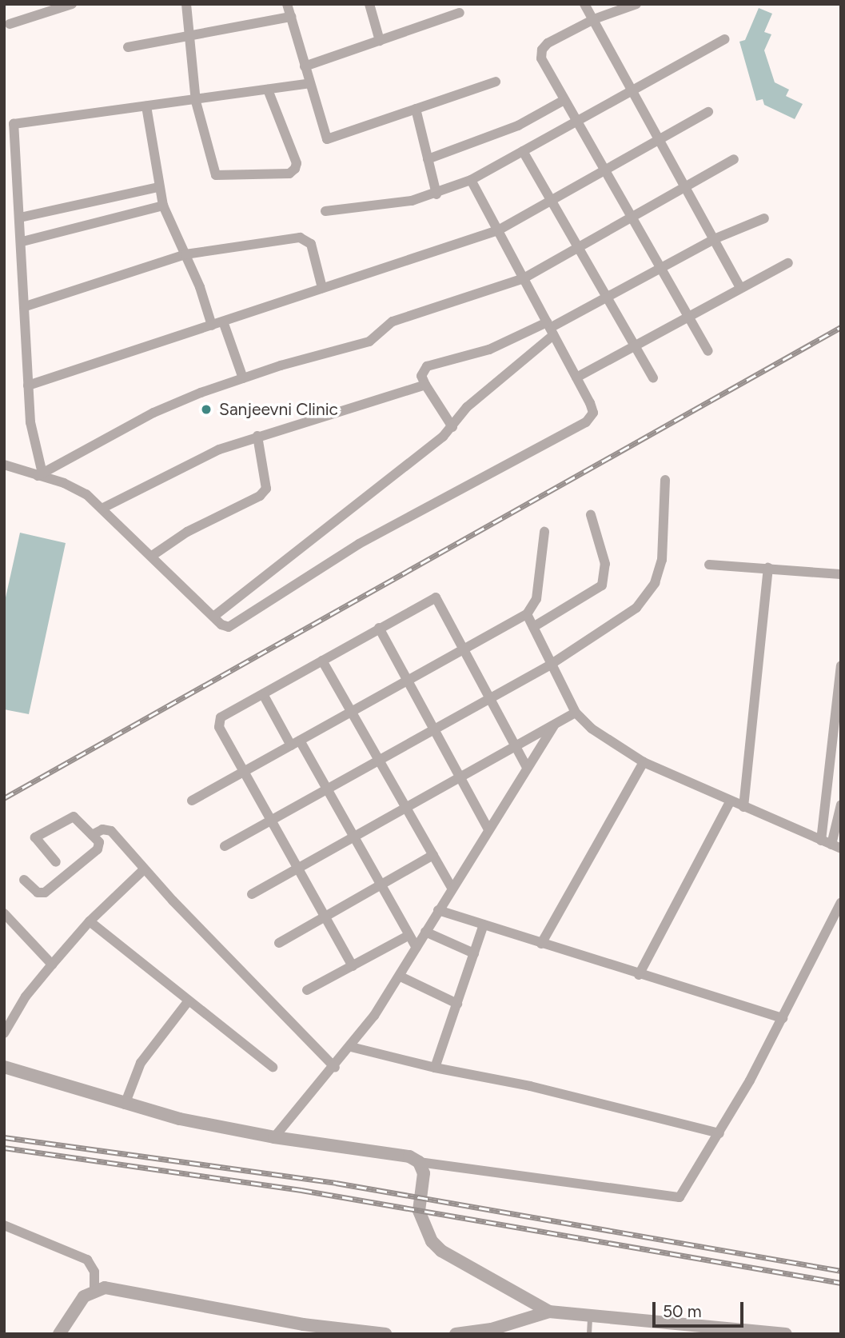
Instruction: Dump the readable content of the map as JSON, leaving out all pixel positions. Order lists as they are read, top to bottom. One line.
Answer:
{"places":["Sanjeevni Clinic"],"scale_bar":"50 m"}
